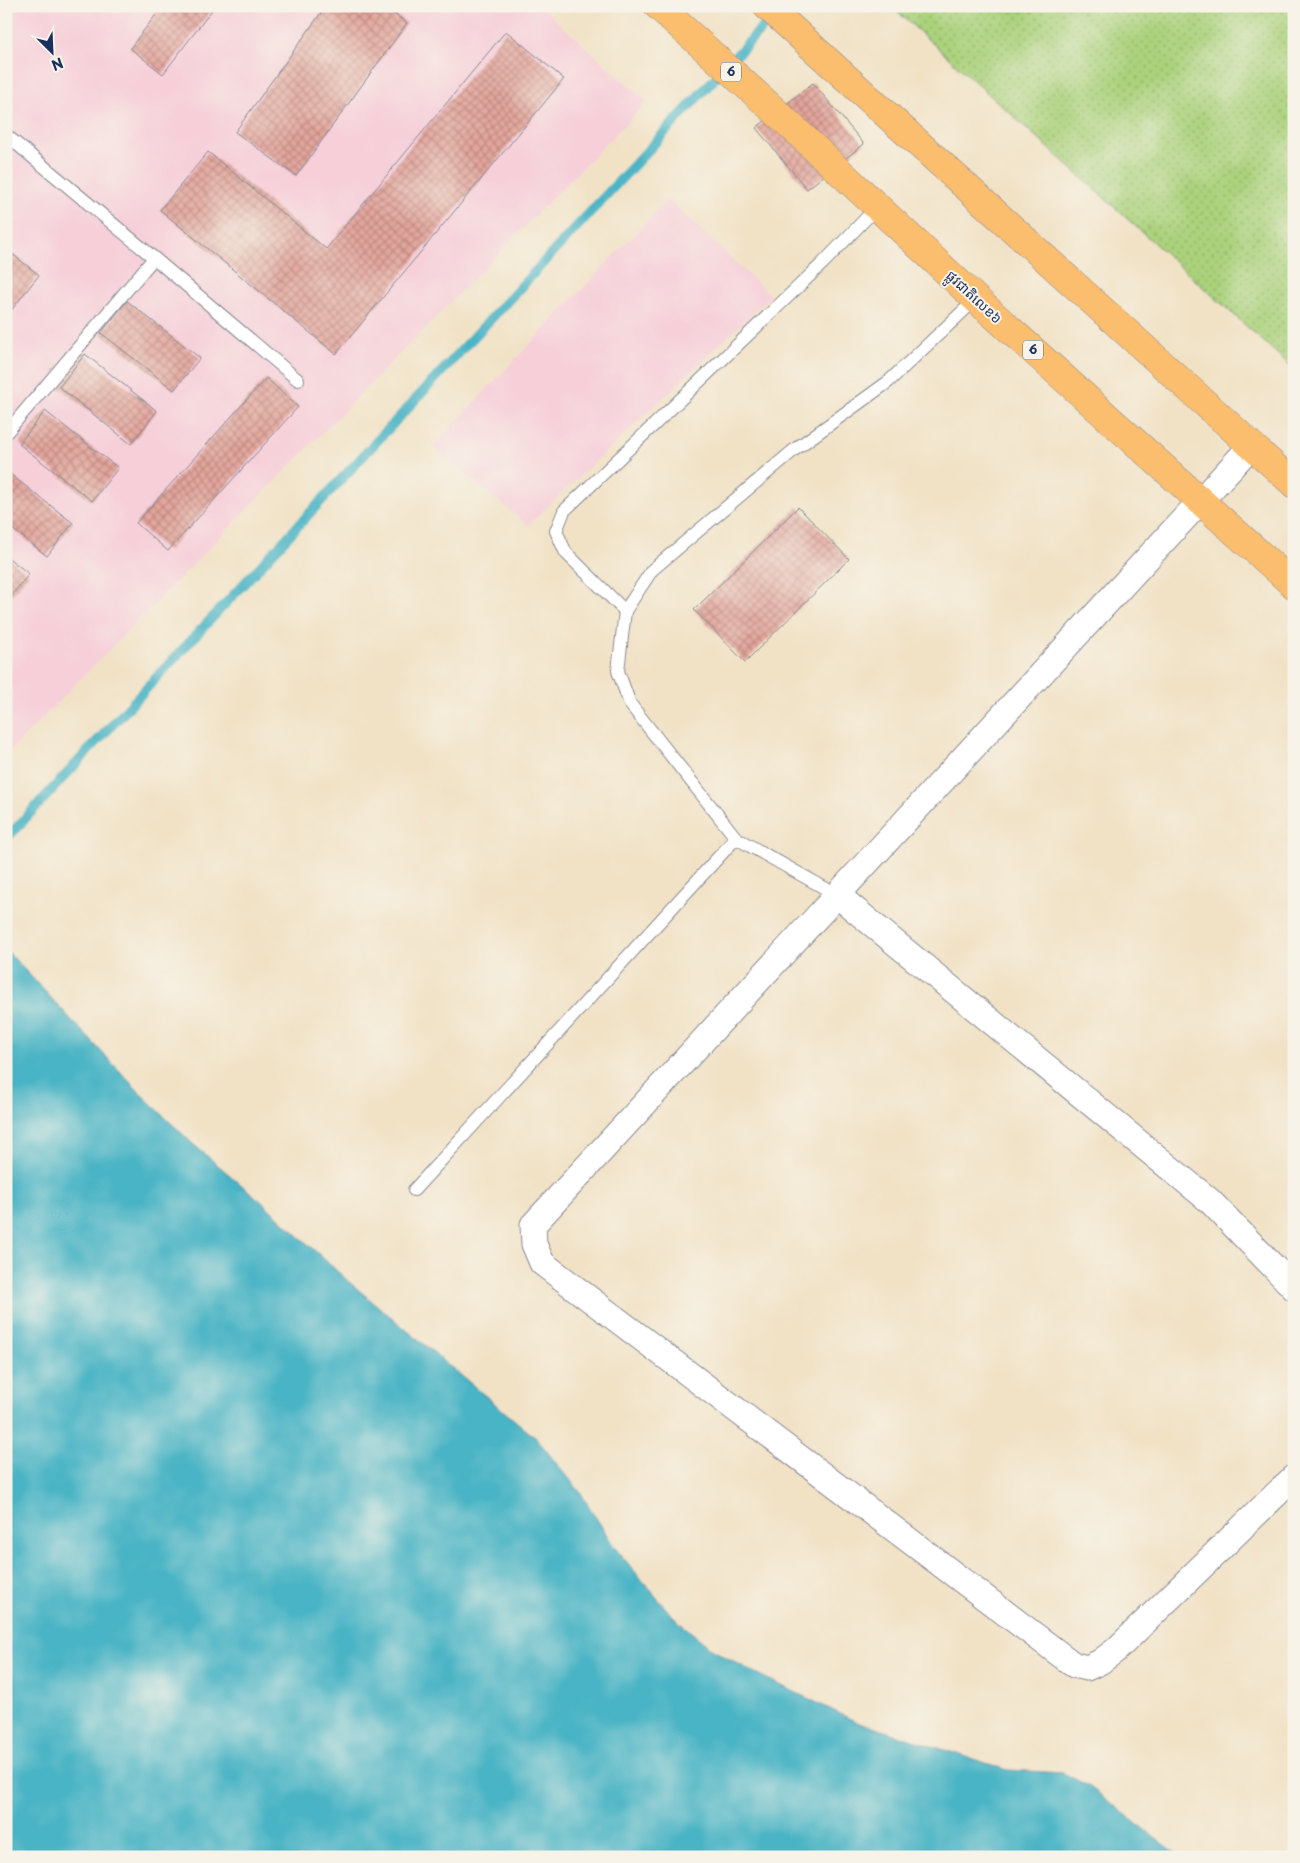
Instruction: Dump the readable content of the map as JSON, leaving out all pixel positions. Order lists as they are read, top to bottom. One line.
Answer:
{"streets":{"highway":["6","ផ្លូវជាតិលេខ៦"]},"north":"bottom right"}
